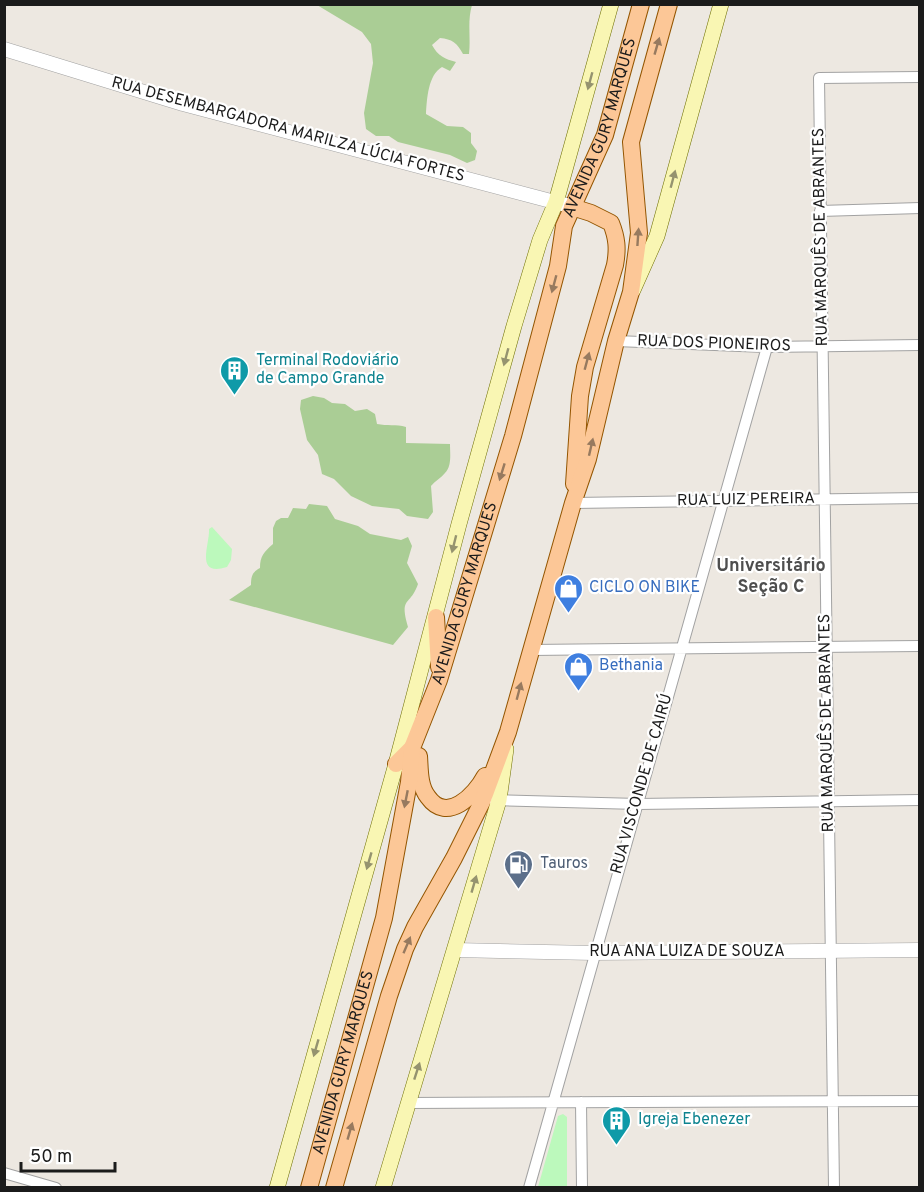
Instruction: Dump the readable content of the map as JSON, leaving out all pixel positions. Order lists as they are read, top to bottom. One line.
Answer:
{"streets":{"main road":["AVENIDA GURY MARQUES"],"street":["RUA DESEMBARGADORA MARILZA LÚCIA FORTES","RUA MARQUÊS DE ABRANTES","RUA DOS PIONEIROS","RUA LUIZ PEREIRA","RUA VISCONDE DE CAIRÚ","RUA ANA LUIZA DE SOUZA"]},"crossings":[["AVENIDA GURY MARQUES","RUA DESEMBARGADORA MARILZA LÚCIA FORTES"],["AVENIDA GURY MARQUES","RUA DOS PIONEIROS"],["AVENIDA GURY MARQUES","RUA LUIZ PEREIRA"],["AVENIDA GURY MARQUES","RUA ANA LUIZA DE SOUZA"],["RUA MARQUÊS DE ABRANTES","RUA DOS PIONEIROS"],["RUA MARQUÊS DE ABRANTES","RUA LUIZ PEREIRA"],["RUA MARQUÊS DE ABRANTES","RUA ANA LUIZA DE SOUZA"],["RUA DOS PIONEIROS","RUA VISCONDE DE CAIRÚ"],["RUA LUIZ PEREIRA","RUA VISCONDE DE CAIRÚ"],["RUA VISCONDE DE CAIRÚ","RUA ANA LUIZA DE SOUZA"]],"districts":["Universitário Seção C"],"places":{"building":["Terminal Rodoviário de Campo Grande","Igreja Ebenezer"],"shop":["CICLO ON BIKE","Bethania"],"fuel station":["Tauros"]},"scale_bar":"50 m"}
